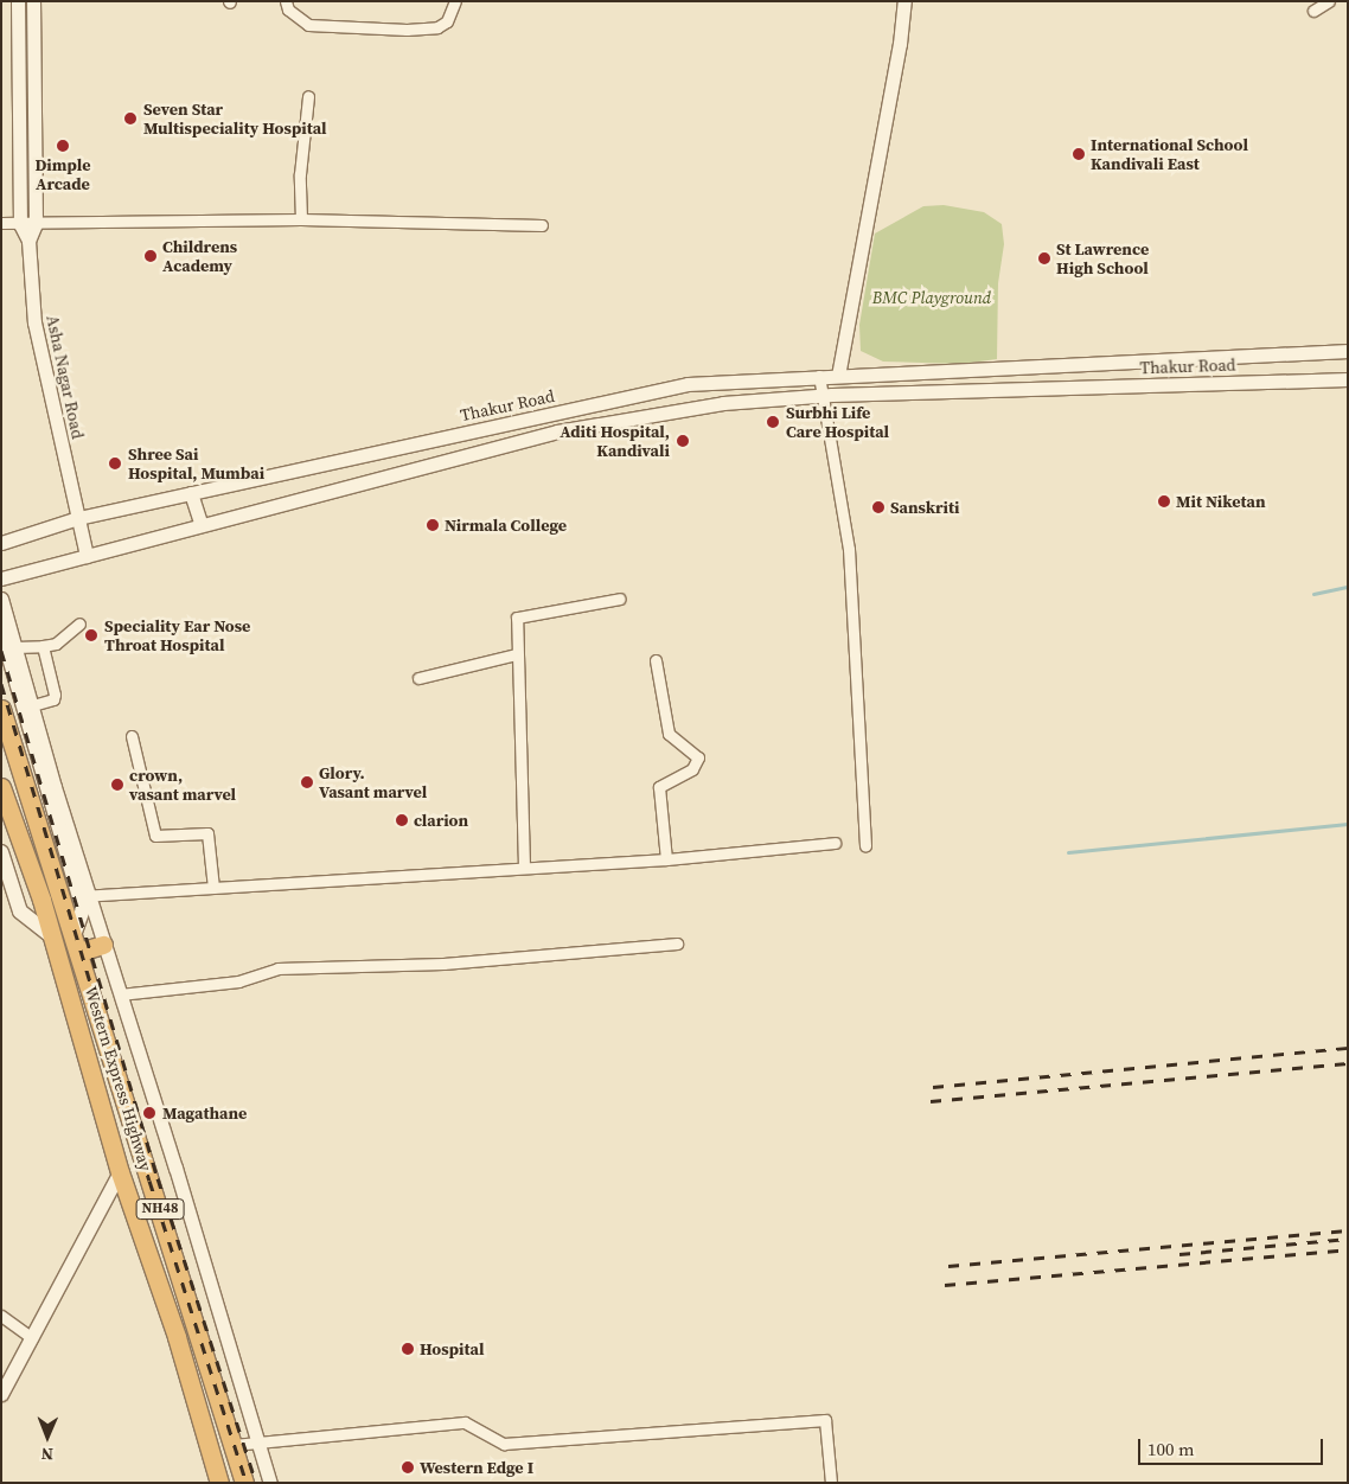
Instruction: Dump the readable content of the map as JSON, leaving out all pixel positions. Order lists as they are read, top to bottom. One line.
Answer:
{"streets":{"highway":["Western Express Highway","NH48"],"street":["Thakur Road","Asha Nagar Road"]},"crossings":[["Thakur Road","Asha Nagar Road"]],"parks":["BMC Playground"],"places":["Seven Star Multispeciality Hospital","Dimple Arcade","International School Kandivali East","Childrens Academy","St Lawrence High School","Surbhi Life Care Hospital","Aditi Hospital, Kandivali","Shree Sai Hospital, Mumbai","Mit Niketan","Sanskriti","Nirmala College","Speciality Ear Nose Throat Hospital","Glory. Vasant marvel","crown, vasant marvel","clarion","Magathane","Hospital","Western Edge I"],"scale_bar":"100 m","north":"bottom"}
